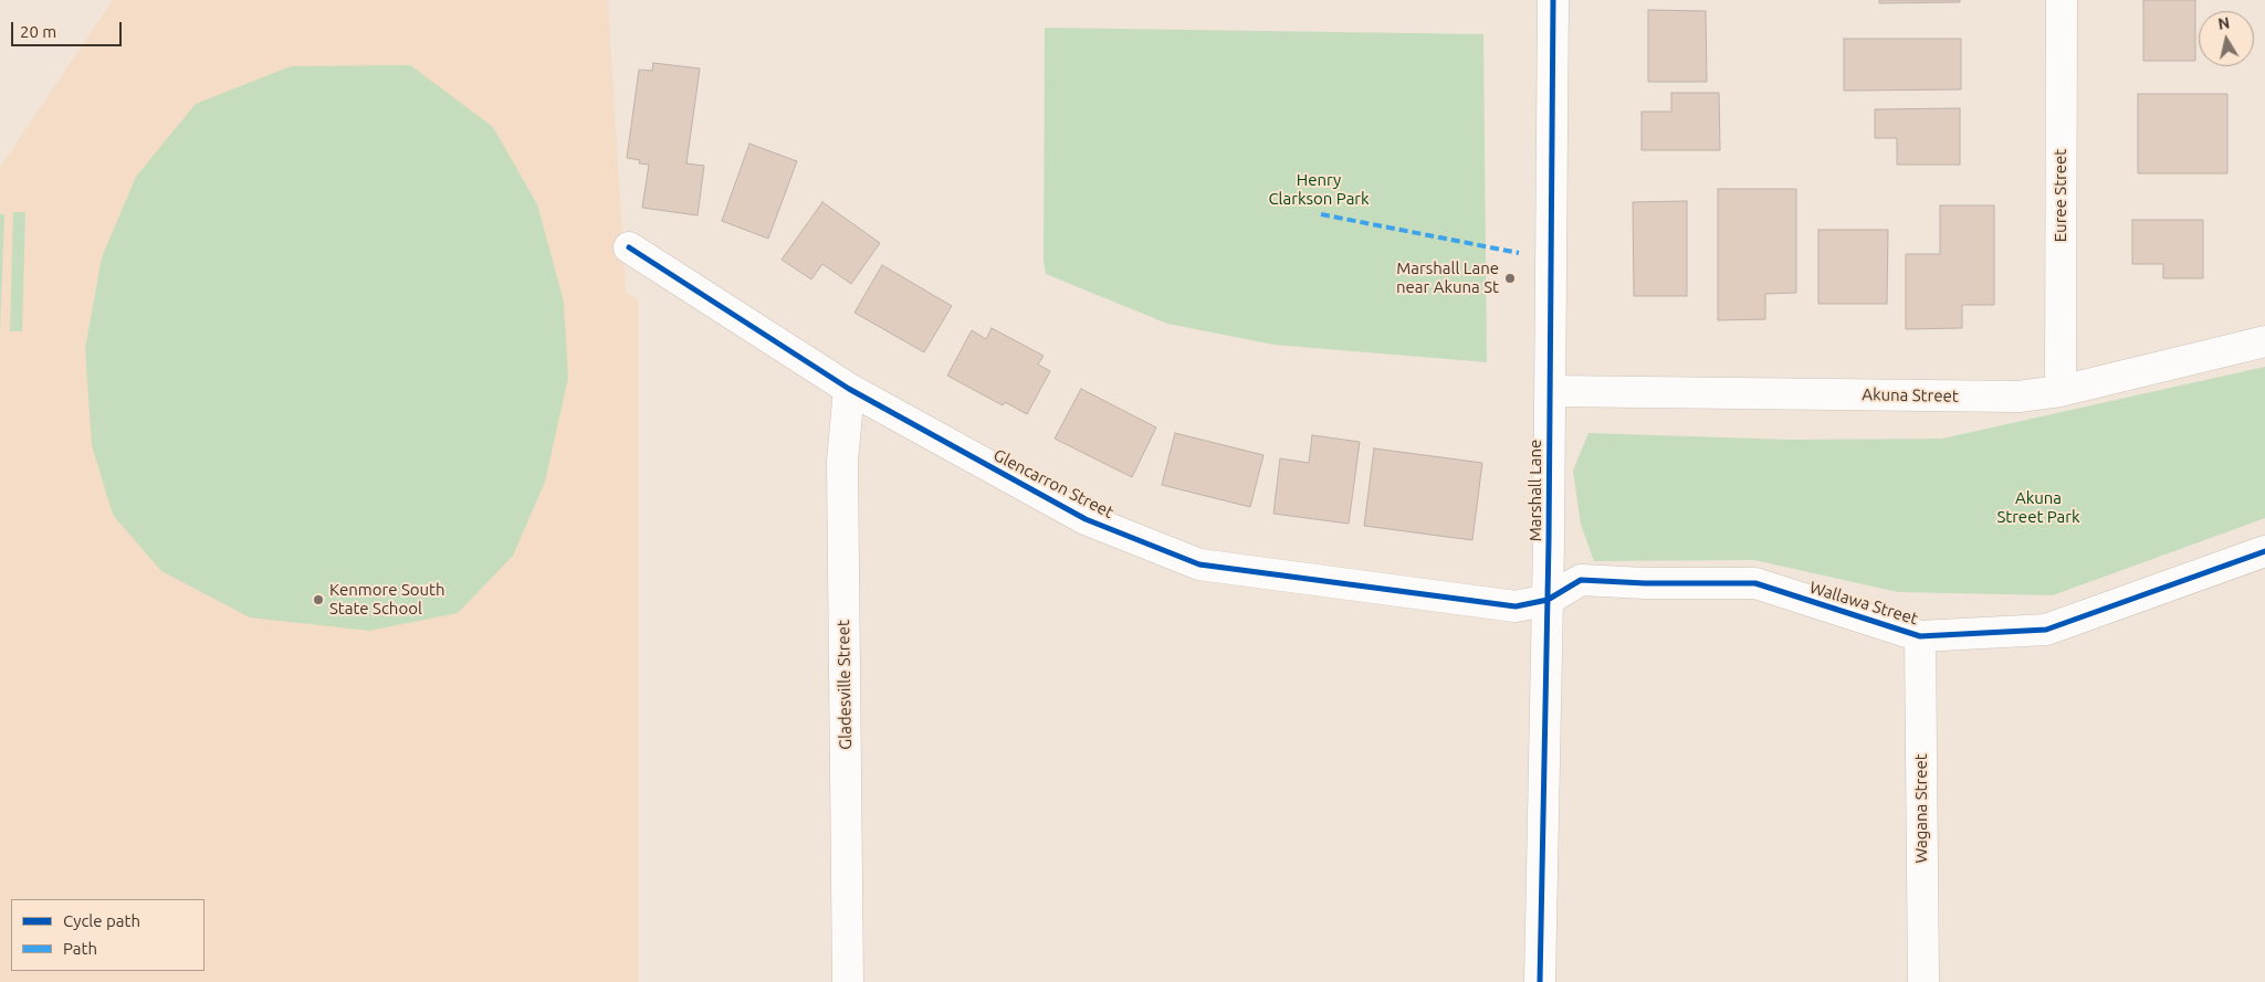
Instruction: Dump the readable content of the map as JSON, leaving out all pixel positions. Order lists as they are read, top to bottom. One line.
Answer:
{"streets":{"street":["Euree Street","Akuna Street","Glencarron Street","Marshall Lane","Wallawa Street","Gladesville Street","Wagana Street"]},"crossings":[["Euree Street","Akuna Street"],["Akuna Street","Marshall Lane"],["Glencarron Street","Marshall Lane"],["Glencarron Street","Wallawa Street"],["Glencarron Street","Gladesville Street"],["Marshall Lane","Wallawa Street"],["Wallawa Street","Wagana Street"]],"parks":["Henry Clarkson Park","Akuna Street Park"],"places":["Marshall Lane near Akuna St","Kenmore South State School"],"legend":["Cycle path","Path"],"scale_bar":"20 m","north":"top"}
